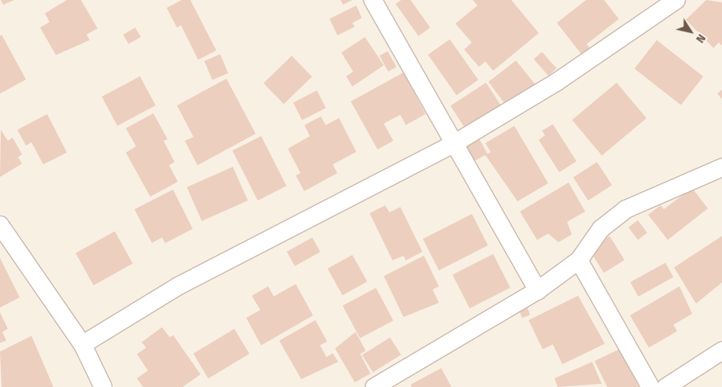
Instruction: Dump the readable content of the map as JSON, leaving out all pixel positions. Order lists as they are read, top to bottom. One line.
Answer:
{"north":"bottom right"}
